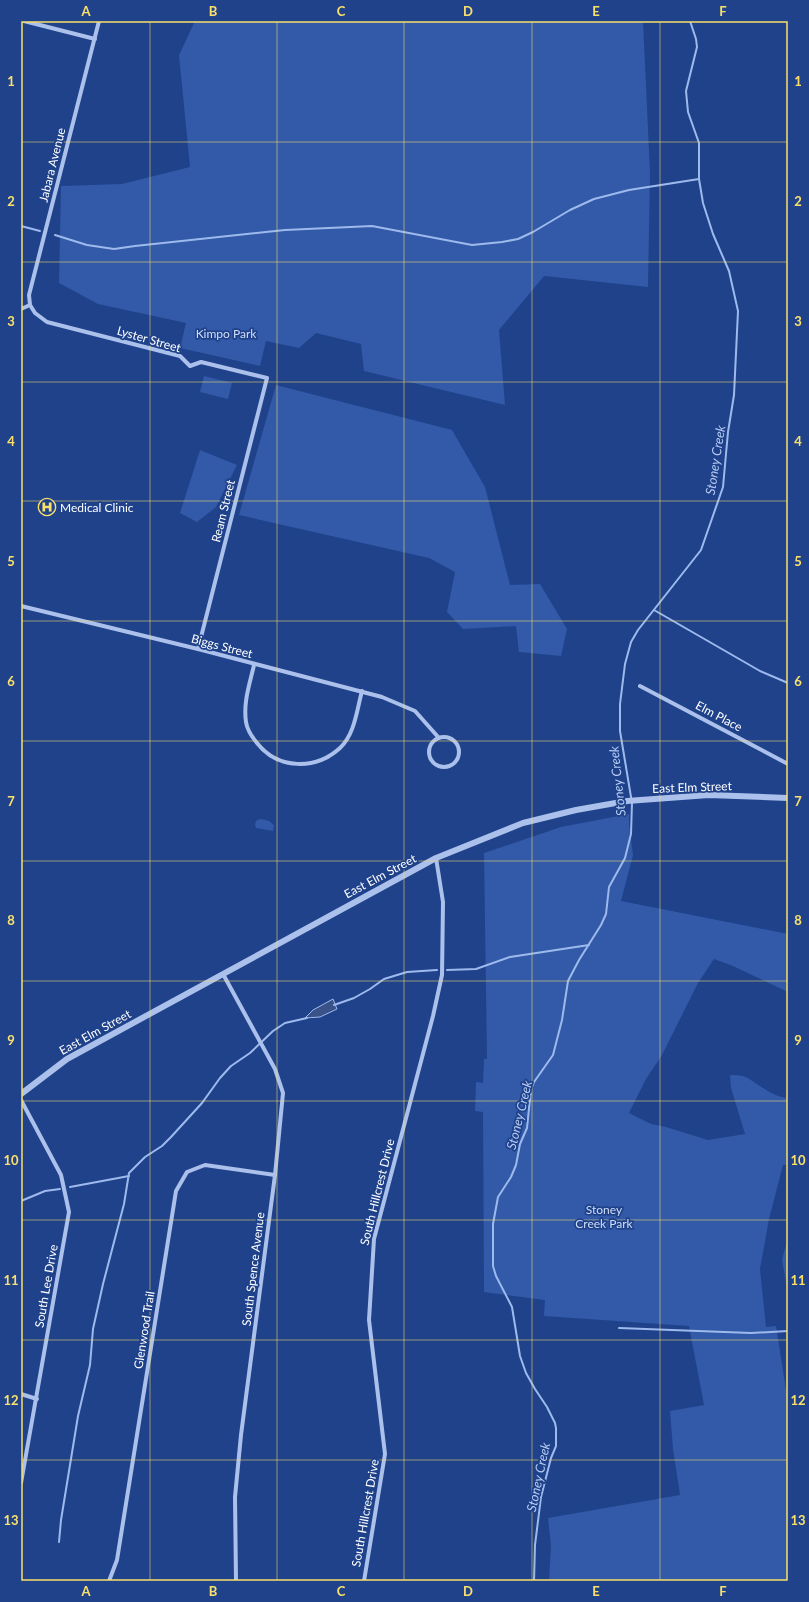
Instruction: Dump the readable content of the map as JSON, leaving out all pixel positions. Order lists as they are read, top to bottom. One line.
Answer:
{"streets":{"street":["Jabara Avenue","Lyster Street","Ream Street","Biggs Street","Elm Place","East Elm Street","South Hillcrest Drive","South Spence Avenue","South Lee Drive","Glenwood Trail"]},"crossings":[["Jabara Avenue","Lyster Street"],["Lyster Street","Ream Street"],["Ream Street","Biggs Street"],["East Elm Street","South Hillcrest Drive"],["East Elm Street","South Spence Avenue"],["South Spence Avenue","Glenwood Trail"]],"water":["Stoney Creek"],"parks":["Kimpo Park","Stoney Creek Park"],"places":{"hospital":["Medical Clinic"]},"grid":{"columns":["A","B","C","D","E","F"],"rows":["1","2","3","4","5","6","7","8","9","10","11","12","13"]}}
